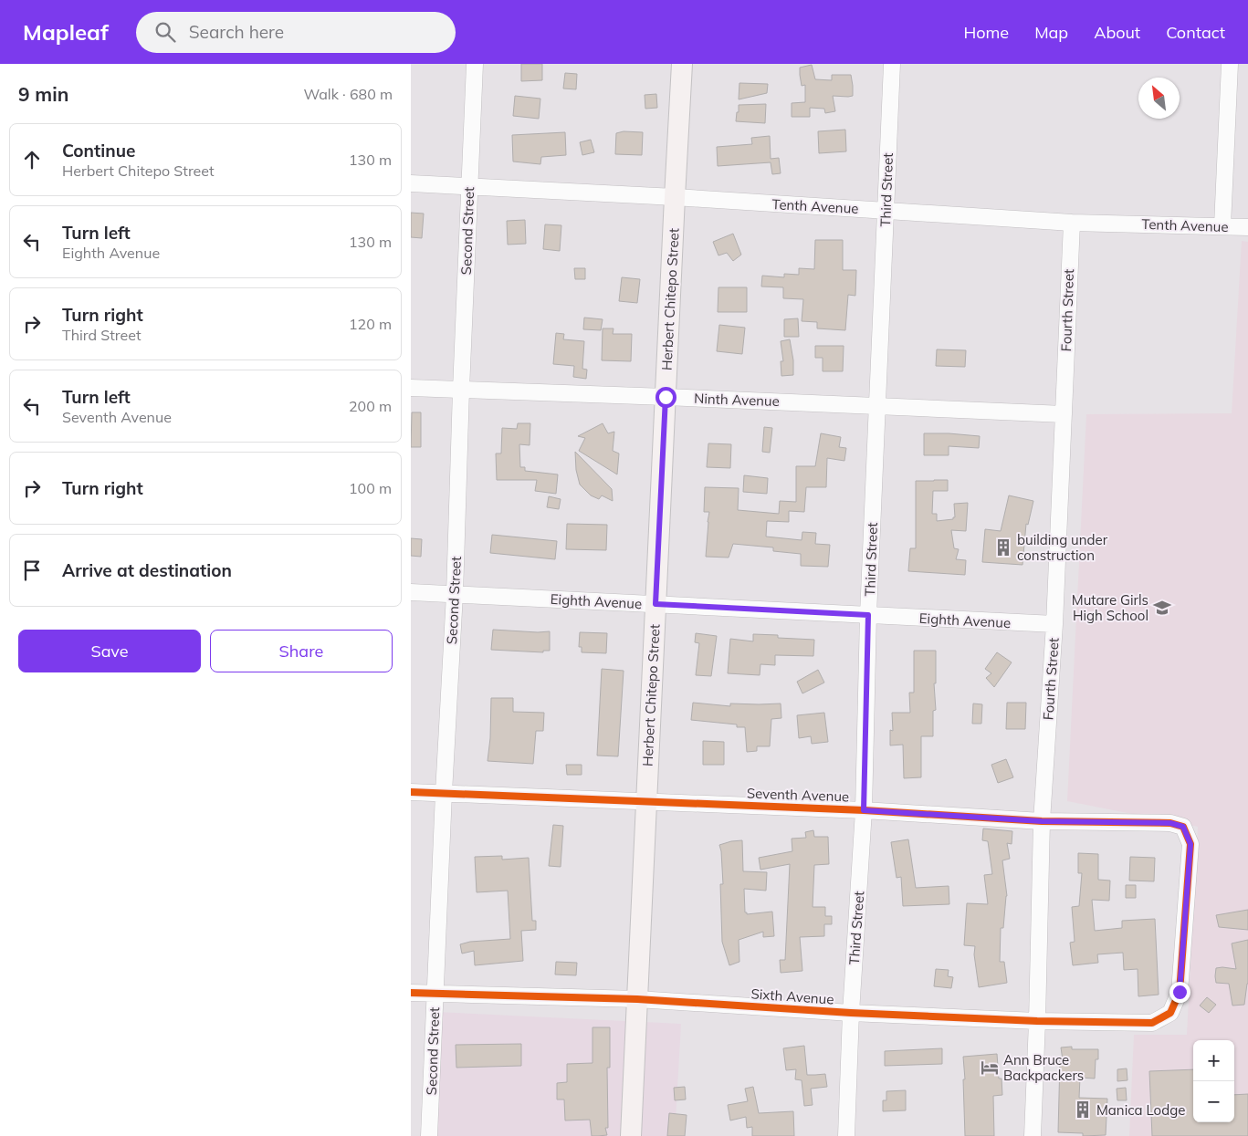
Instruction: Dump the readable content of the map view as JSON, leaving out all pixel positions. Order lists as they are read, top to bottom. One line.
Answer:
{"streets":{"main road":["Herbert Chitepo Street"],"street":["Third Street","Tenth Avenue","Second Street","Fourth Street","Ninth Avenue","Eighth Avenue","Seventh Avenue","Sixth Avenue"]},"crossings":[["Third Street","Tenth Avenue"],["Third Street","Ninth Avenue"],["Third Street","Eighth Avenue"],["Third Street","Seventh Avenue"],["Third Street","Sixth Avenue"],["Tenth Avenue","Second Street"],["Tenth Avenue","Herbert Chitepo Street"],["Tenth Avenue","Fourth Street"],["Second Street","Ninth Avenue"],["Second Street","Eighth Avenue"],["Second Street","Seventh Avenue"],["Second Street","Sixth Avenue"],["Herbert Chitepo Street","Ninth Avenue"],["Herbert Chitepo Street","Eighth Avenue"],["Herbert Chitepo Street","Seventh Avenue"],["Herbert Chitepo Street","Sixth Avenue"],["Fourth Street","Ninth Avenue"],["Fourth Street","Eighth Avenue"],["Fourth Street","Seventh Avenue"],["Fourth Street","Sixth Avenue"],["Seventh Avenue","Sixth Avenue"]],"places":{"building":["building under construction","Manica Lodge"],"school or university":["Mutare Girls High School"],"hotel":["Ann Bruce Backpackers"]},"north":"top left","page":{"header":"Mapleaf","search":"Search here","nav":["Home","Map","About","Contact"],"heading":["9 min","Walk · 680 m"],"list":[["Continue","Herbert Chitepo Street","130 m"],["Turn left","Eighth Avenue","130 m"],["Turn right","Third Street","120 m"],["Turn left","Seventh Avenue","200 m"],["Turn right","100 m"],"Arrive at destination"],"buttons":["Save","Share"],"map_buttons":["+","−"]}}
